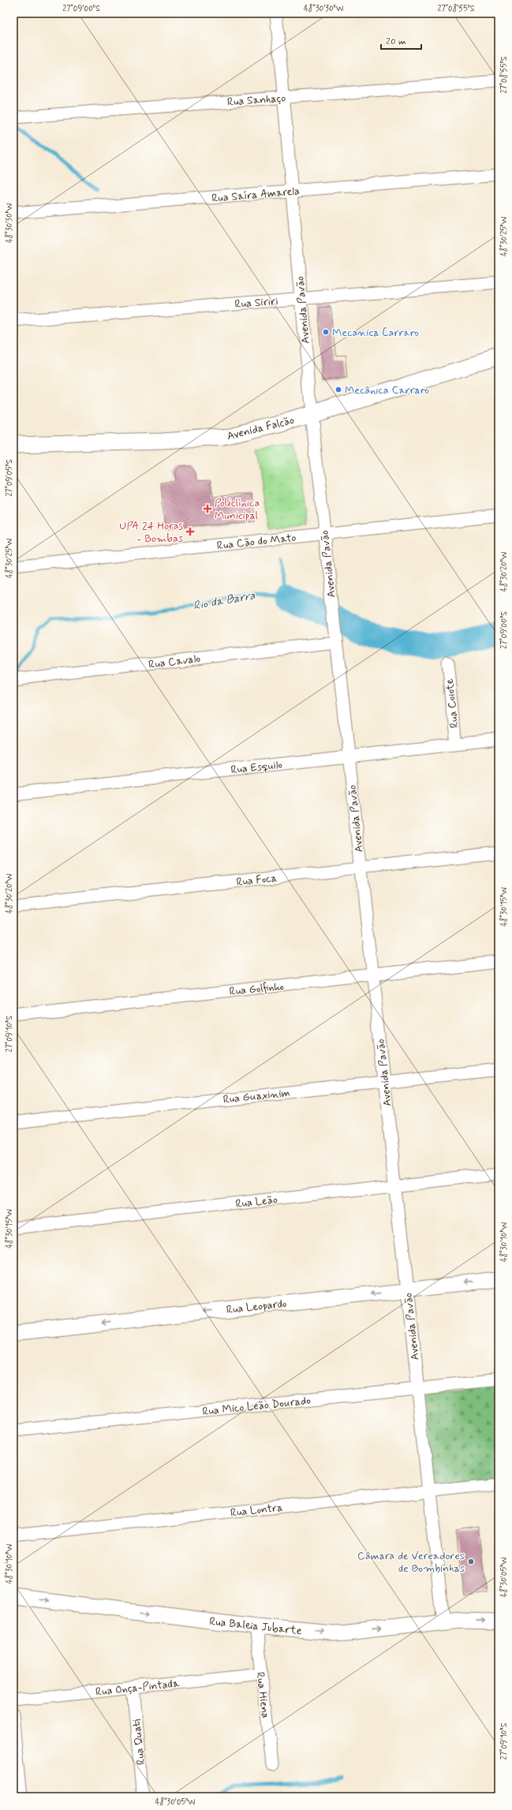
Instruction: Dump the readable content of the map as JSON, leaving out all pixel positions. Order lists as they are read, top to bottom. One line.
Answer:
{"streets":{"main road":["Avenida Falcão"],"street":["Rua Sanhaço","Rua Saíra Amarela","Rua Siriri","Avenida Pavão","Rua Cão do Mato","Rua Cavalo","Rua Coiote","Rua Esquilo","Rua Foca","Rua Golfinho","Rua Guaxinim","Rua Leão","Rua Leopardo","Rua Mico Leão Dourado","Rua Lontra","Rua Baleia Jubarte","Rua Onça-Pintada","Rua Hiena","Rua Quati"]},"crossings":[["Rua Sanhaço","Avenida Pavão"],["Rua Saíra Amarela","Avenida Pavão"],["Rua Siriri","Avenida Pavão"],["Avenida Pavão","Avenida Falcão"],["Avenida Pavão","Rua Cão do Mato"],["Avenida Pavão","Rua Cavalo"],["Avenida Pavão","Rua Esquilo"],["Avenida Pavão","Rua Foca"],["Avenida Pavão","Rua Golfinho"],["Avenida Pavão","Rua Guaxinim"],["Avenida Pavão","Rua Leão"],["Avenida Pavão","Rua Leopardo"],["Avenida Pavão","Rua Mico Leão Dourado"],["Avenida Pavão","Rua Lontra"],["Avenida Pavão","Rua Baleia Jubarte"],["Rua Coiote","Rua Esquilo"],["Rua Baleia Jubarte","Rua Hiena"],["Rua Onça-Pintada","Rua Hiena"],["Rua Onça-Pintada","Rua Quati"]],"one_way":["Rua Leopardo","Rua Baleia Jubarte"],"water":["Rio da Barra"],"places":{"other":["Mecanica Carraro","Mecânica Carraro","Câmara de Vereadores de Bombinhas"],"health":["Policlínica Municipal","UPA 24 Horas - Bombas"]},"scale_bar":"20 m","coordinates":["27°09'00\"S","48°30'30\"W","27°08'55\"S","48°30'25\"W","27°09'05\"S","48°30'20\"W","48°30'15\"W","27°09'10\"S","48°30'10\"W","48°30'05\"W"]}
